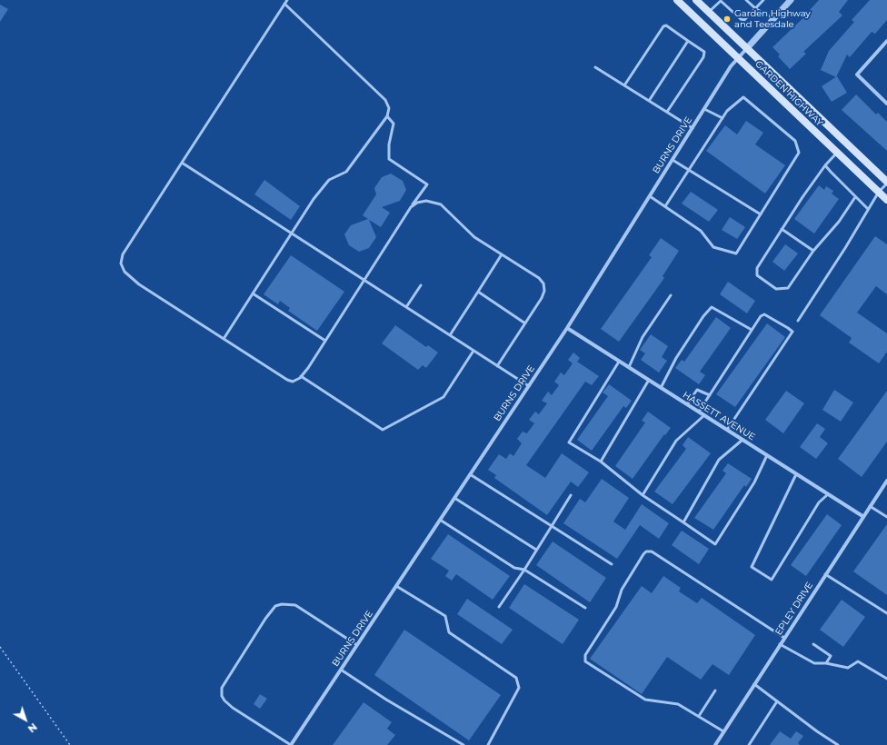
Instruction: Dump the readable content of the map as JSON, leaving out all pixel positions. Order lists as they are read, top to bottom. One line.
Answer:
{"streets":{"main road":["GARDEN HIGHWAY"],"street":["BURNS DRIVE","HASSETT AVENUE","EPLEY DRIVE"]},"crossings":[["GARDEN HIGHWAY","BURNS DRIVE"],["BURNS DRIVE","HASSETT AVENUE"],["HASSETT AVENUE","EPLEY DRIVE"]],"places":["Garden Highway and Teesdale"],"north":"bottom right"}
